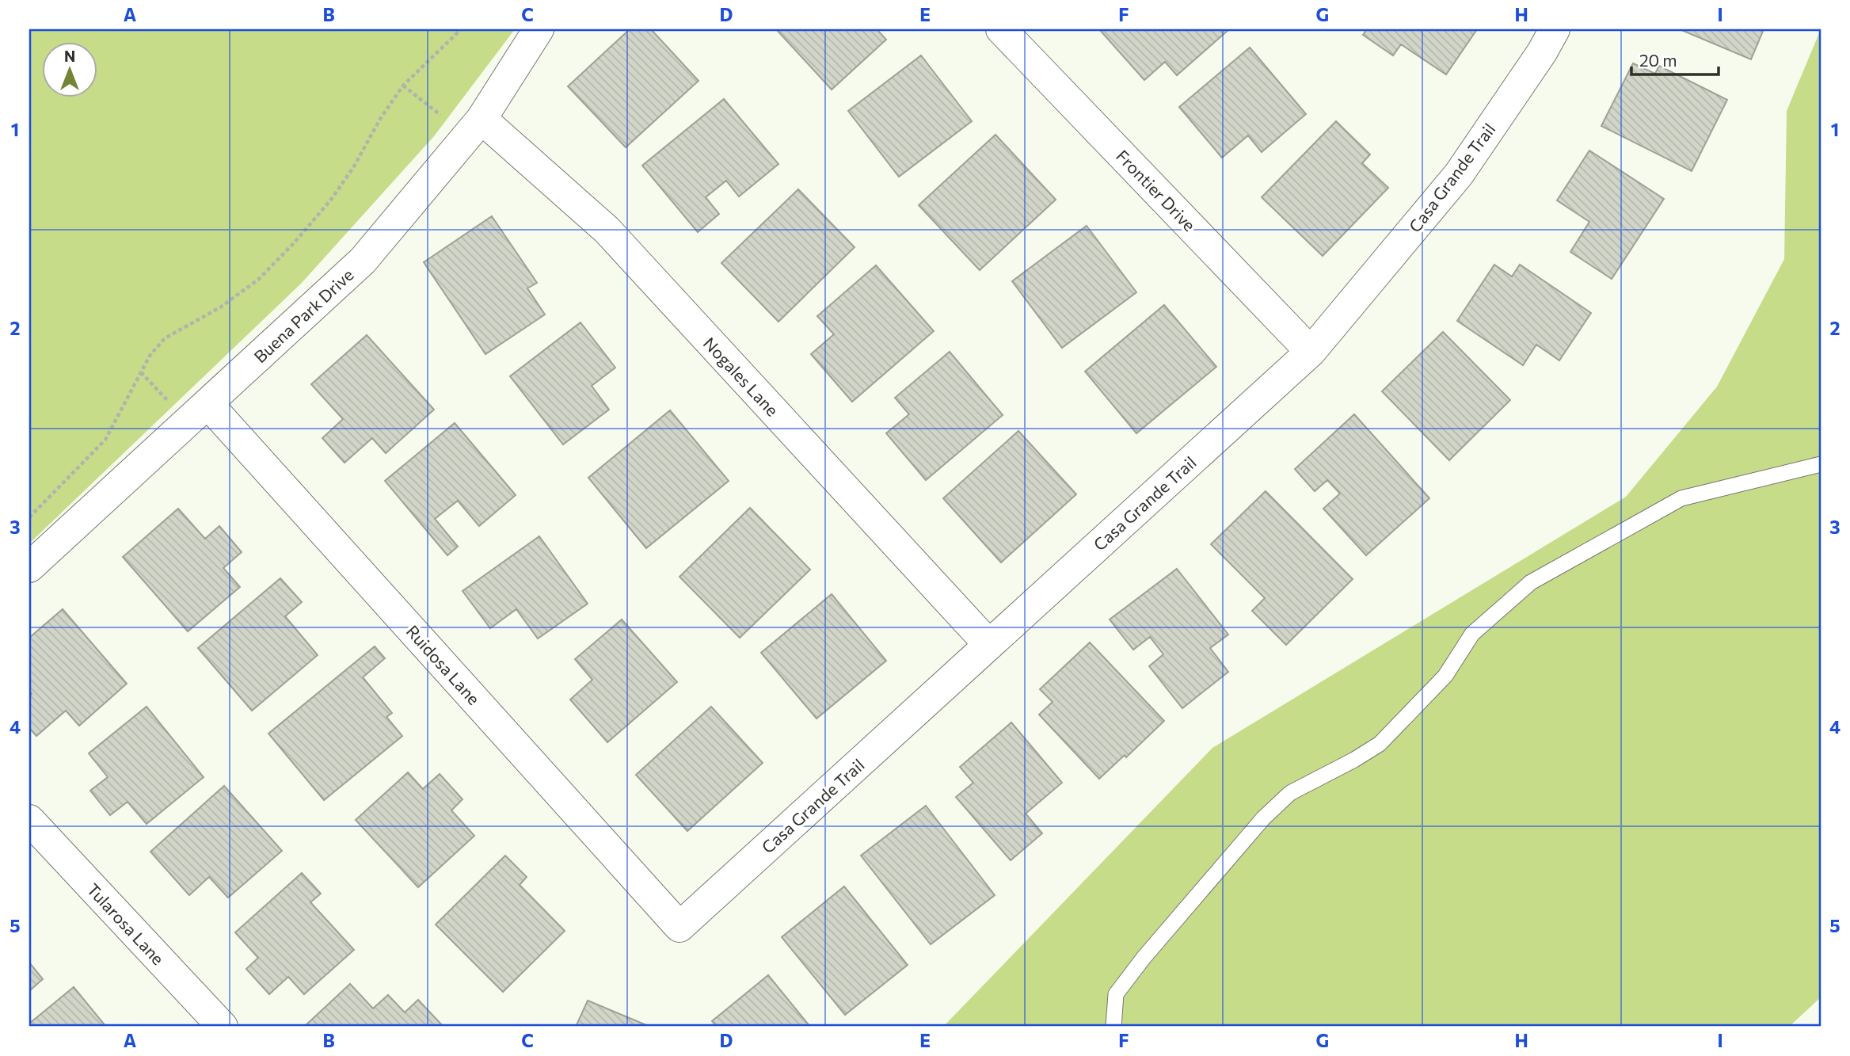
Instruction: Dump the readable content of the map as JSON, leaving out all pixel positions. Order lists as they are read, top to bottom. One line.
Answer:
{"streets":{"street":["Casa Grande Trail","Frontier Drive","Buena Park Drive","Nogales Lane","Ruidosa Lane","Tularosa Lane"]},"crossings":[["Casa Grande Trail","Frontier Drive"],["Casa Grande Trail","Nogales Lane"],["Casa Grande Trail","Ruidosa Lane"],["Buena Park Drive","Nogales Lane"],["Buena Park Drive","Ruidosa Lane"]],"scale_bar":"20 m","north":"top","grid":{"columns":["A","B","C","D","E","F","G","H","I"],"rows":["1","2","3","4","5"]}}
